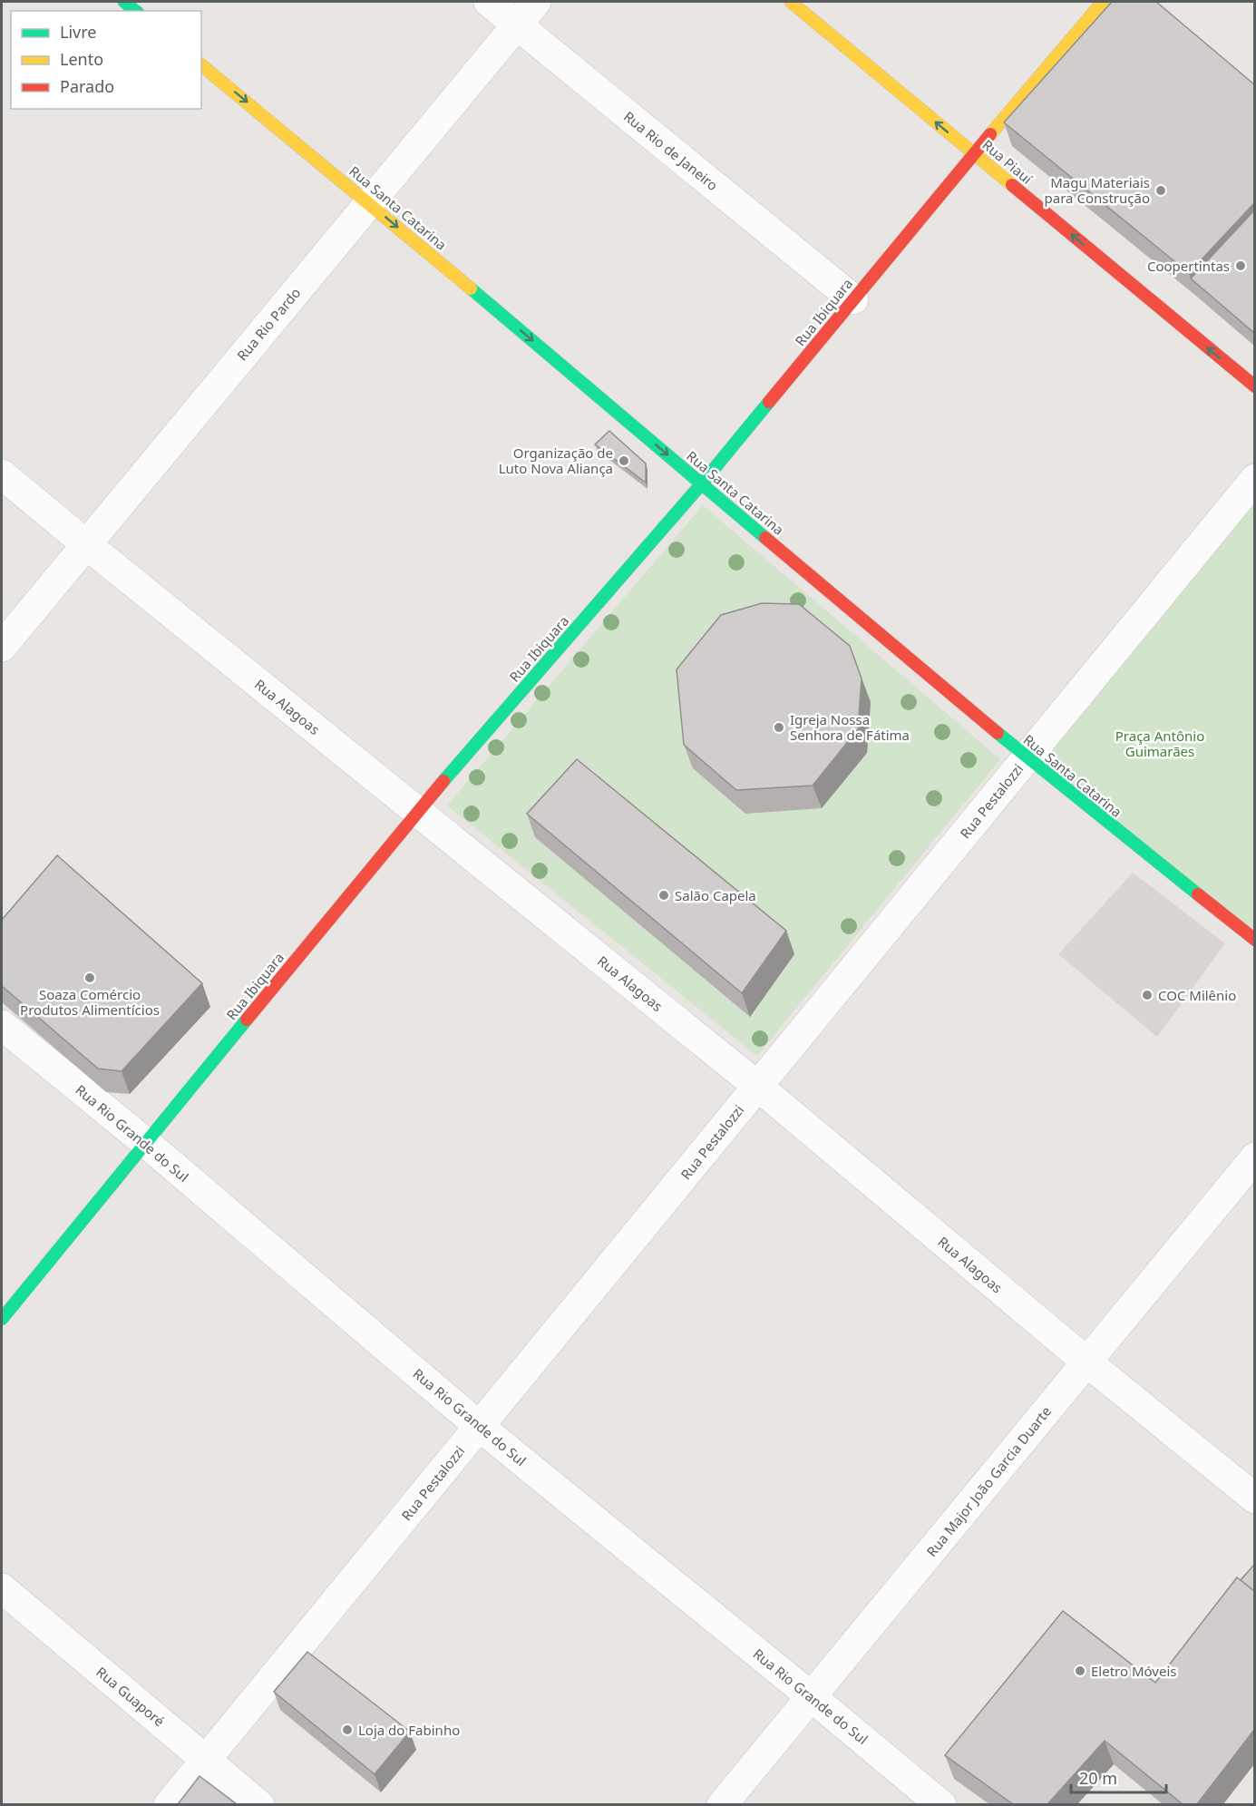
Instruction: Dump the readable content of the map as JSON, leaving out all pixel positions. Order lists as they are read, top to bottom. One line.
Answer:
{"streets":{"main road":["Rua Piauí","Rua Santa Catarina","Rua Ibiquara"],"street":["Rua Rio de Janeiro","Rua Rio Pardo","Rua Alagoas","Rua Pestalozzi","Rua Rio Grande do Sul","Rua Major João Garcia Duarte","Rua Guaporé"]},"crossings":[["Rua Rio de Janeiro","Rua Ibiquara"],["Rua Rio de Janeiro","Rua Rio Pardo"],["Rua Piauí","Rua Ibiquara"],["Rua Santa Catarina","Rua Ibiquara"],["Rua Santa Catarina","Rua Rio Pardo"],["Rua Santa Catarina","Rua Pestalozzi"],["Rua Ibiquara","Rua Alagoas"],["Rua Ibiquara","Rua Rio Grande do Sul"],["Rua Rio Pardo","Rua Alagoas"],["Rua Alagoas","Rua Pestalozzi"],["Rua Alagoas","Rua Major João Garcia Duarte"],["Rua Pestalozzi","Rua Rio Grande do Sul"],["Rua Pestalozzi","Rua Guaporé"],["Rua Rio Grande do Sul","Rua Major João Garcia Duarte"]],"one_way":["Rua Piauí","Rua Santa Catarina"],"parks":["Praça Antônio Guimarães"],"places":["Magu Materiais para Construção","Coopertintas","Organização de Luto Nova Aliança","Igreja Nossa Senhora de Fátima","Salão Capela","Soaza Comércio Produtos Alimentícios","COC Milênio","Eletro Móveis","Loja do Fabinho"],"legend":["Livre","Lento","Parado"],"scale_bar":"20 m"}
